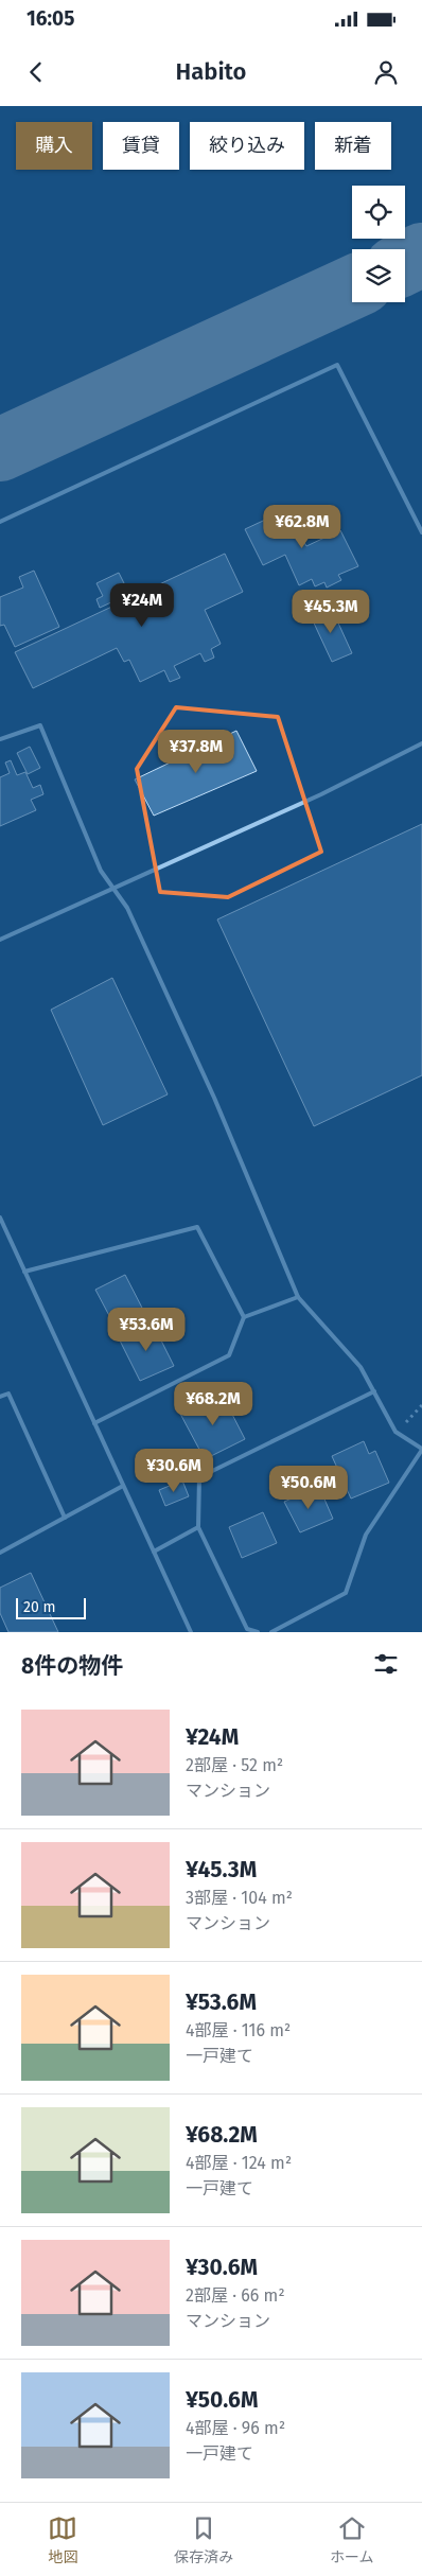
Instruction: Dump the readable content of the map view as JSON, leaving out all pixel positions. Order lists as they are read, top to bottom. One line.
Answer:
{"scale_bar":"20 m","page":{"status":"16:05","header":"Habito","chip":["購入","賃貸","絞り込み","新着"],"price":["¥62.8M","¥24M","¥45.3M","¥37.8M","¥53.6M","¥68.2M","¥30.6M","¥50.6M"],"scale":"20 m","heading":"8件の物件","list":[{"name":"¥24M","note":"2部屋 · 52 m² · マンション"},{"name":"¥45.3M","note":"3部屋 · 104 m² · マンション"},{"name":"¥53.6M","note":"4部屋 · 116 m² · 一戸建て"},{"name":"¥68.2M","note":"4部屋 · 124 m² · 一戸建て"},{"name":"¥30.6M","note":"2部屋 · 66 m² · マンション"},{"name":"¥50.6M","note":"4部屋 · 96 m² · 一戸建て"}],"tabs":["地図","保存済み","ホーム"]}}
